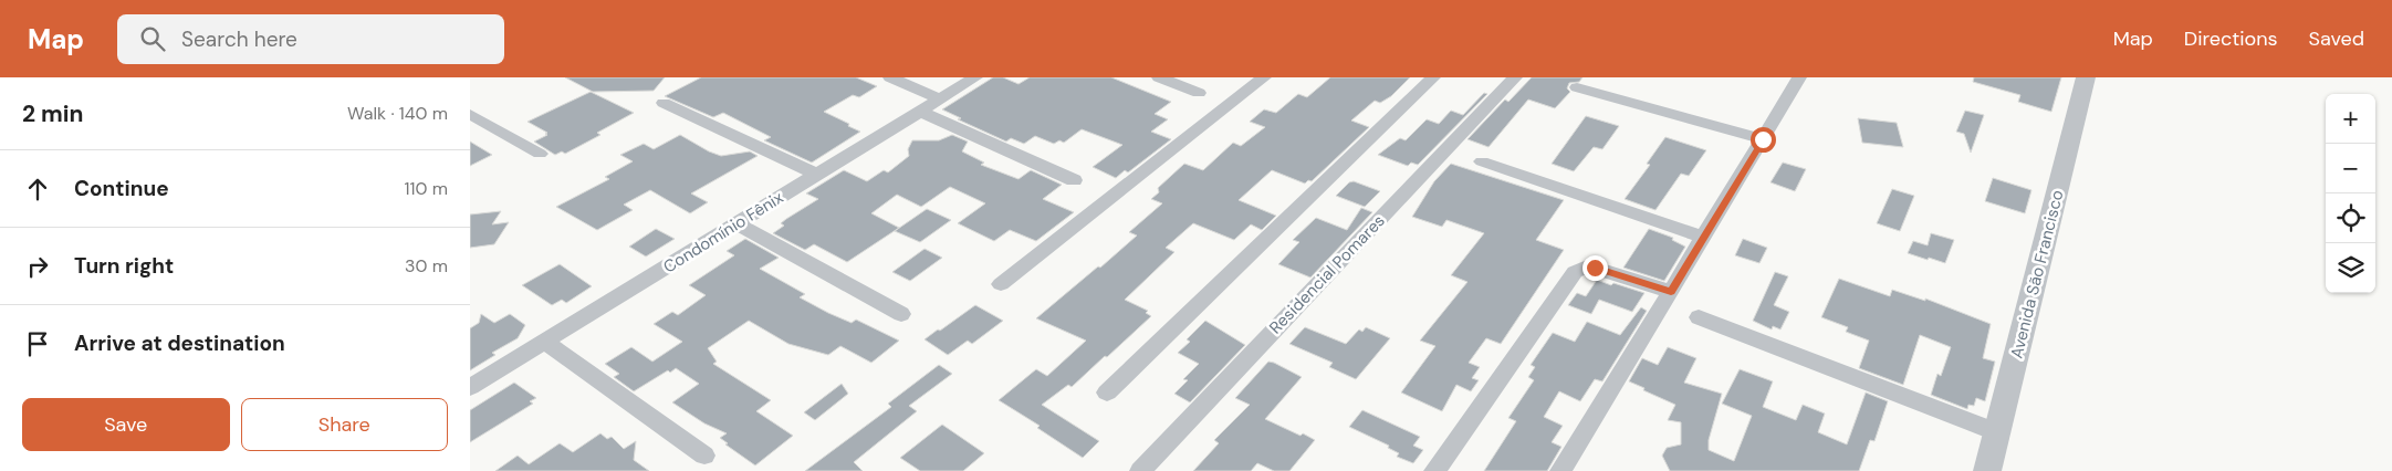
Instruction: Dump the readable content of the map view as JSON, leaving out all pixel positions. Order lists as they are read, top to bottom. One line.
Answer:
{"streets":{"street":["Condomínio Fênix","Residencial Pomares","Avenida São Francisco"]},"page":{"header":"Map","search":"Search here","nav":["Map","Directions","Saved"],"heading":["2 min","Walk · 140 m"],"map_buttons":["+","−"],"list":[["Continue","110 m"],["Turn right","30 m"],"Arrive at destination"],"buttons":["Save","Share"]}}
